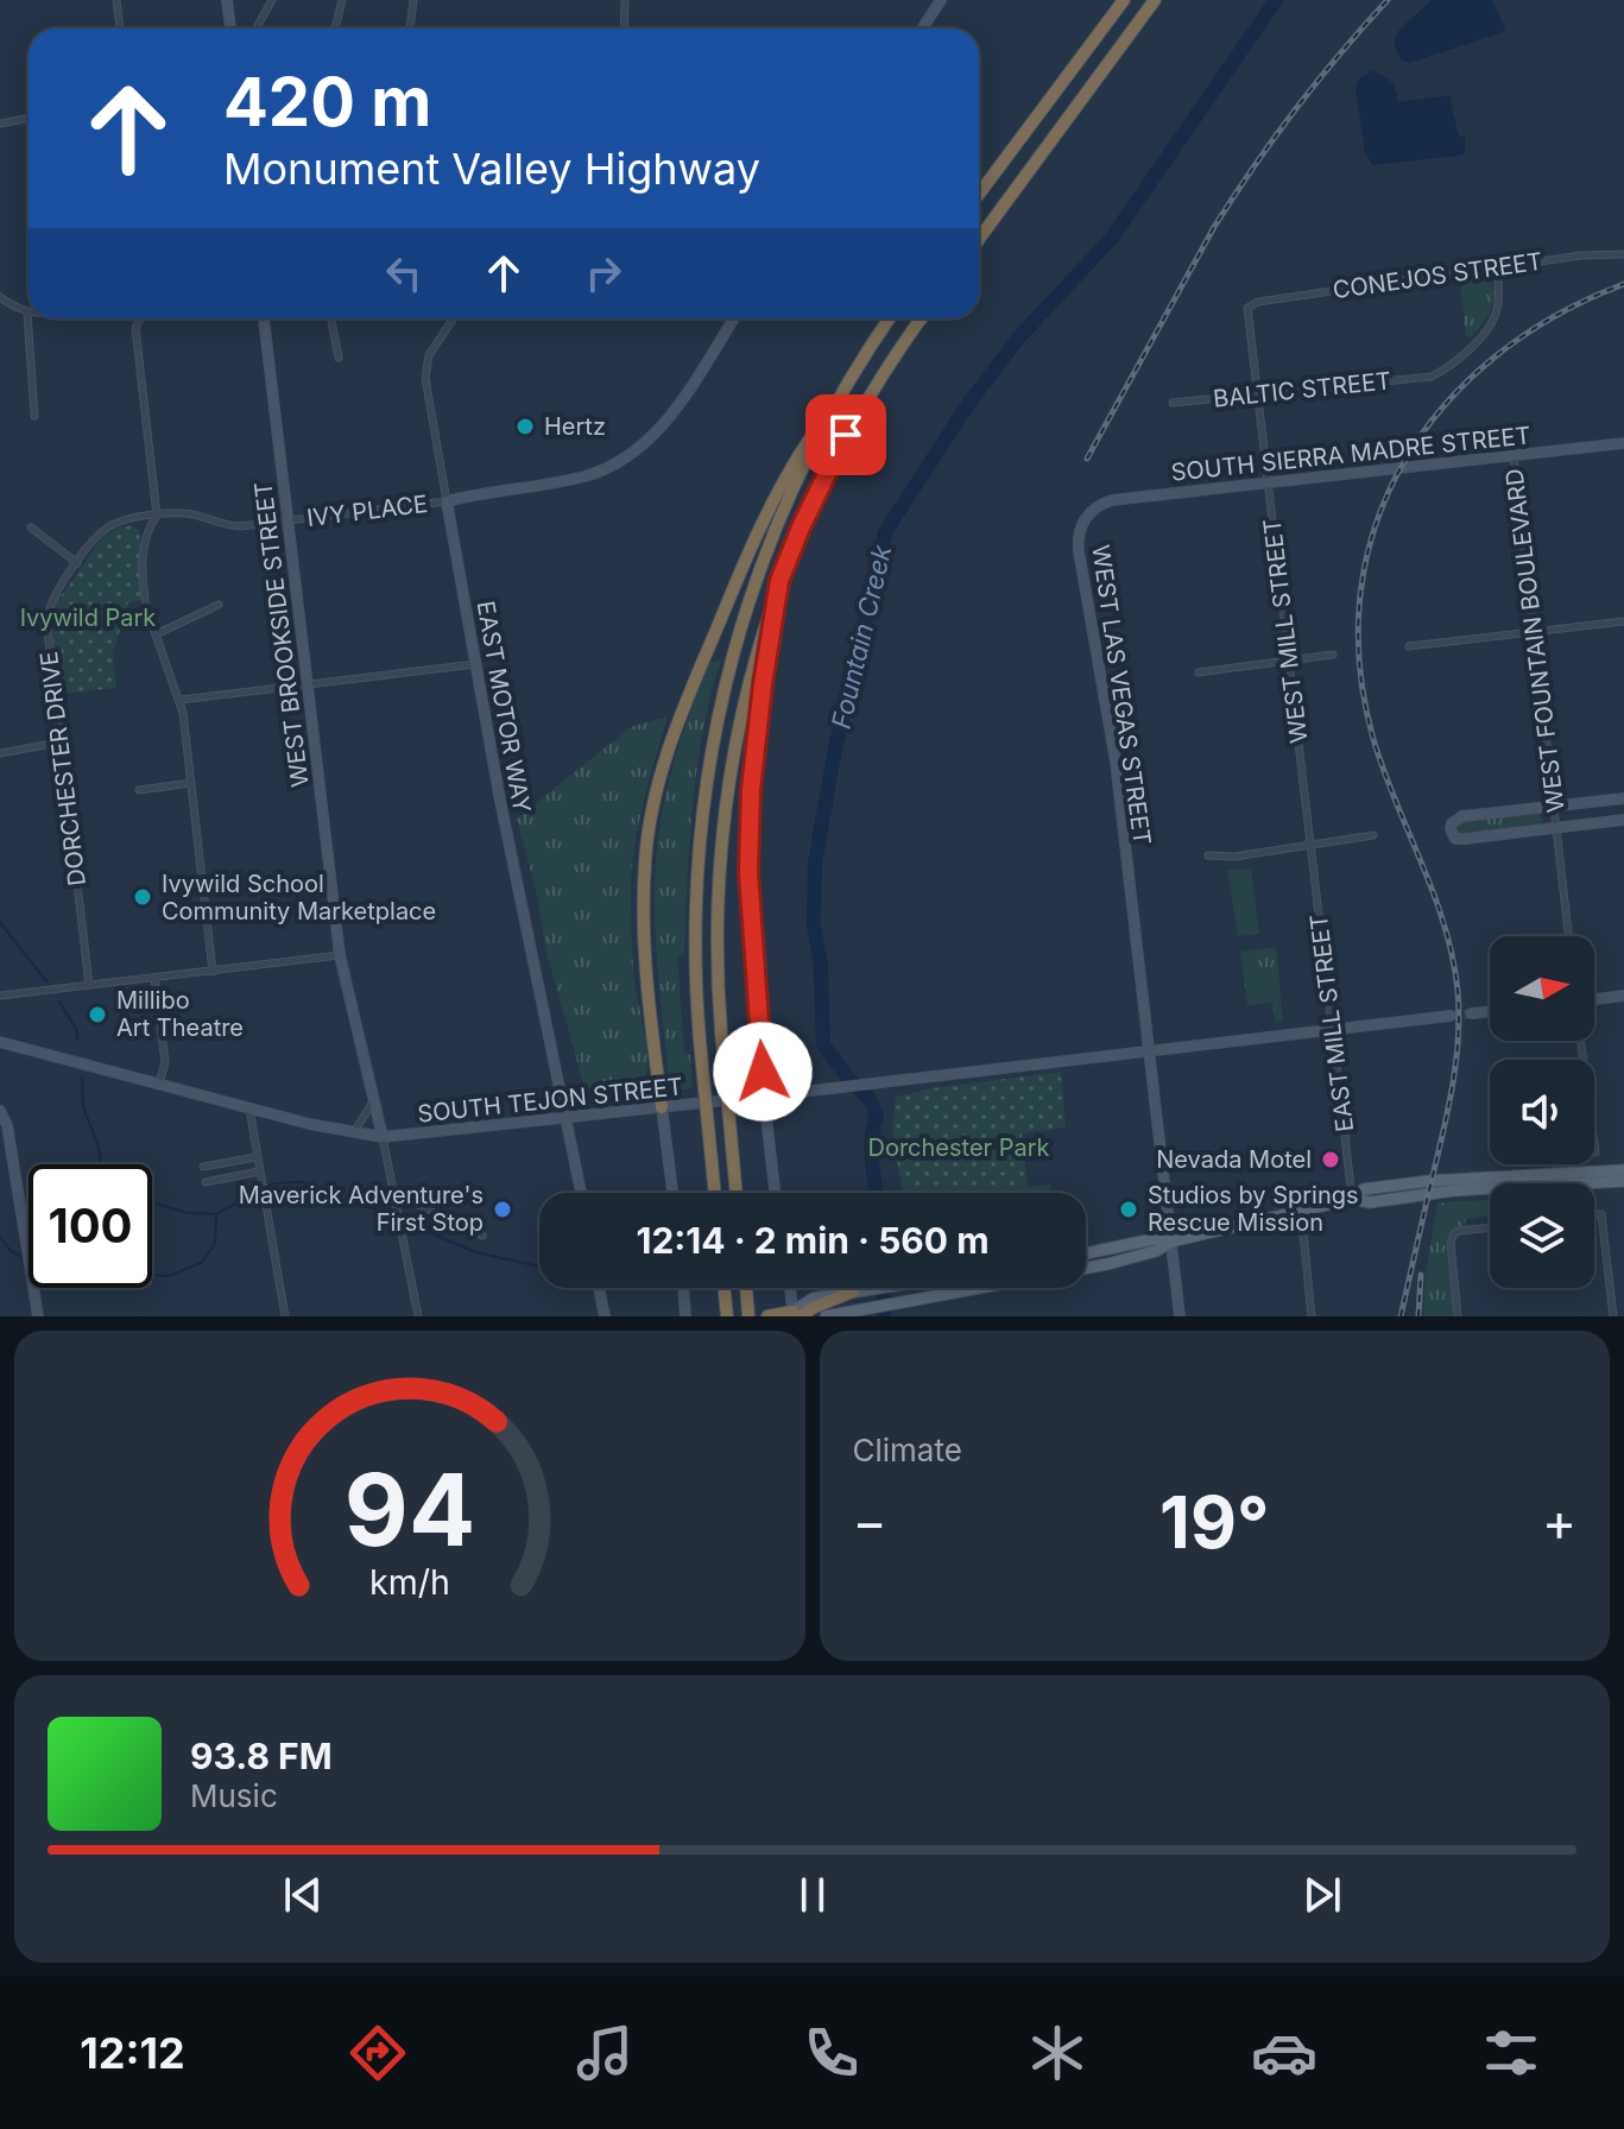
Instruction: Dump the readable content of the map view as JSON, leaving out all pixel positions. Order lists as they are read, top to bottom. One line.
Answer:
{"streets":{"street":["CONEJOS STREET","BALTIC STREET","SOUTH SIERRA MADRE STREET","IVY PLACE","WEST MILL STREET","WEST BROOKSIDE STREET","WEST FOUNTAIN BOULEVARD","WEST LAS VEGAS STREET","EAST MOTOR WAY","DORCHESTER DRIVE","EAST MILL STREET","SOUTH TEJON STREET"]},"crossings":[["CONEJOS STREET","BALTIC STREET"],["CONEJOS STREET","WEST MILL STREET"],["BALTIC STREET","WEST MILL STREET"],["SOUTH SIERRA MADRE STREET","WEST MILL STREET"],["SOUTH SIERRA MADRE STREET","WEST FOUNTAIN BOULEVARD"],["SOUTH SIERRA MADRE STREET","WEST LAS VEGAS STREET"],["IVY PLACE","WEST BROOKSIDE STREET"],["IVY PLACE","EAST MOTOR WAY"],["IVY PLACE","DORCHESTER DRIVE"],["WEST MILL STREET","EAST MILL STREET"],["WEST BROOKSIDE STREET","DORCHESTER DRIVE"],["WEST BROOKSIDE STREET","SOUTH TEJON STREET"],["WEST LAS VEGAS STREET","SOUTH TEJON STREET"],["EAST MOTOR WAY","SOUTH TEJON STREET"],["EAST MILL STREET","SOUTH TEJON STREET"]],"water":["Fountain Creek"],"parks":["Ivywild Park","Dorchester Park"],"places":["Hertz","Ivywild School Community Marketplace","Millibo Art Theatre","Nevada Motel","Maverick Adventure's First Stop","Studios by Springs Rescue Mission"],"north":"right","page":{"turn":["420 m","Monument Valley Highway"],"limit":"100","trip":"12:14 · 2 min · 560 m","tile":"Climate","heat":["−","19°","+"],"song":["93.8 FM","Music"],"tabs":"12:12","gauge":["94","km/h"]}}
